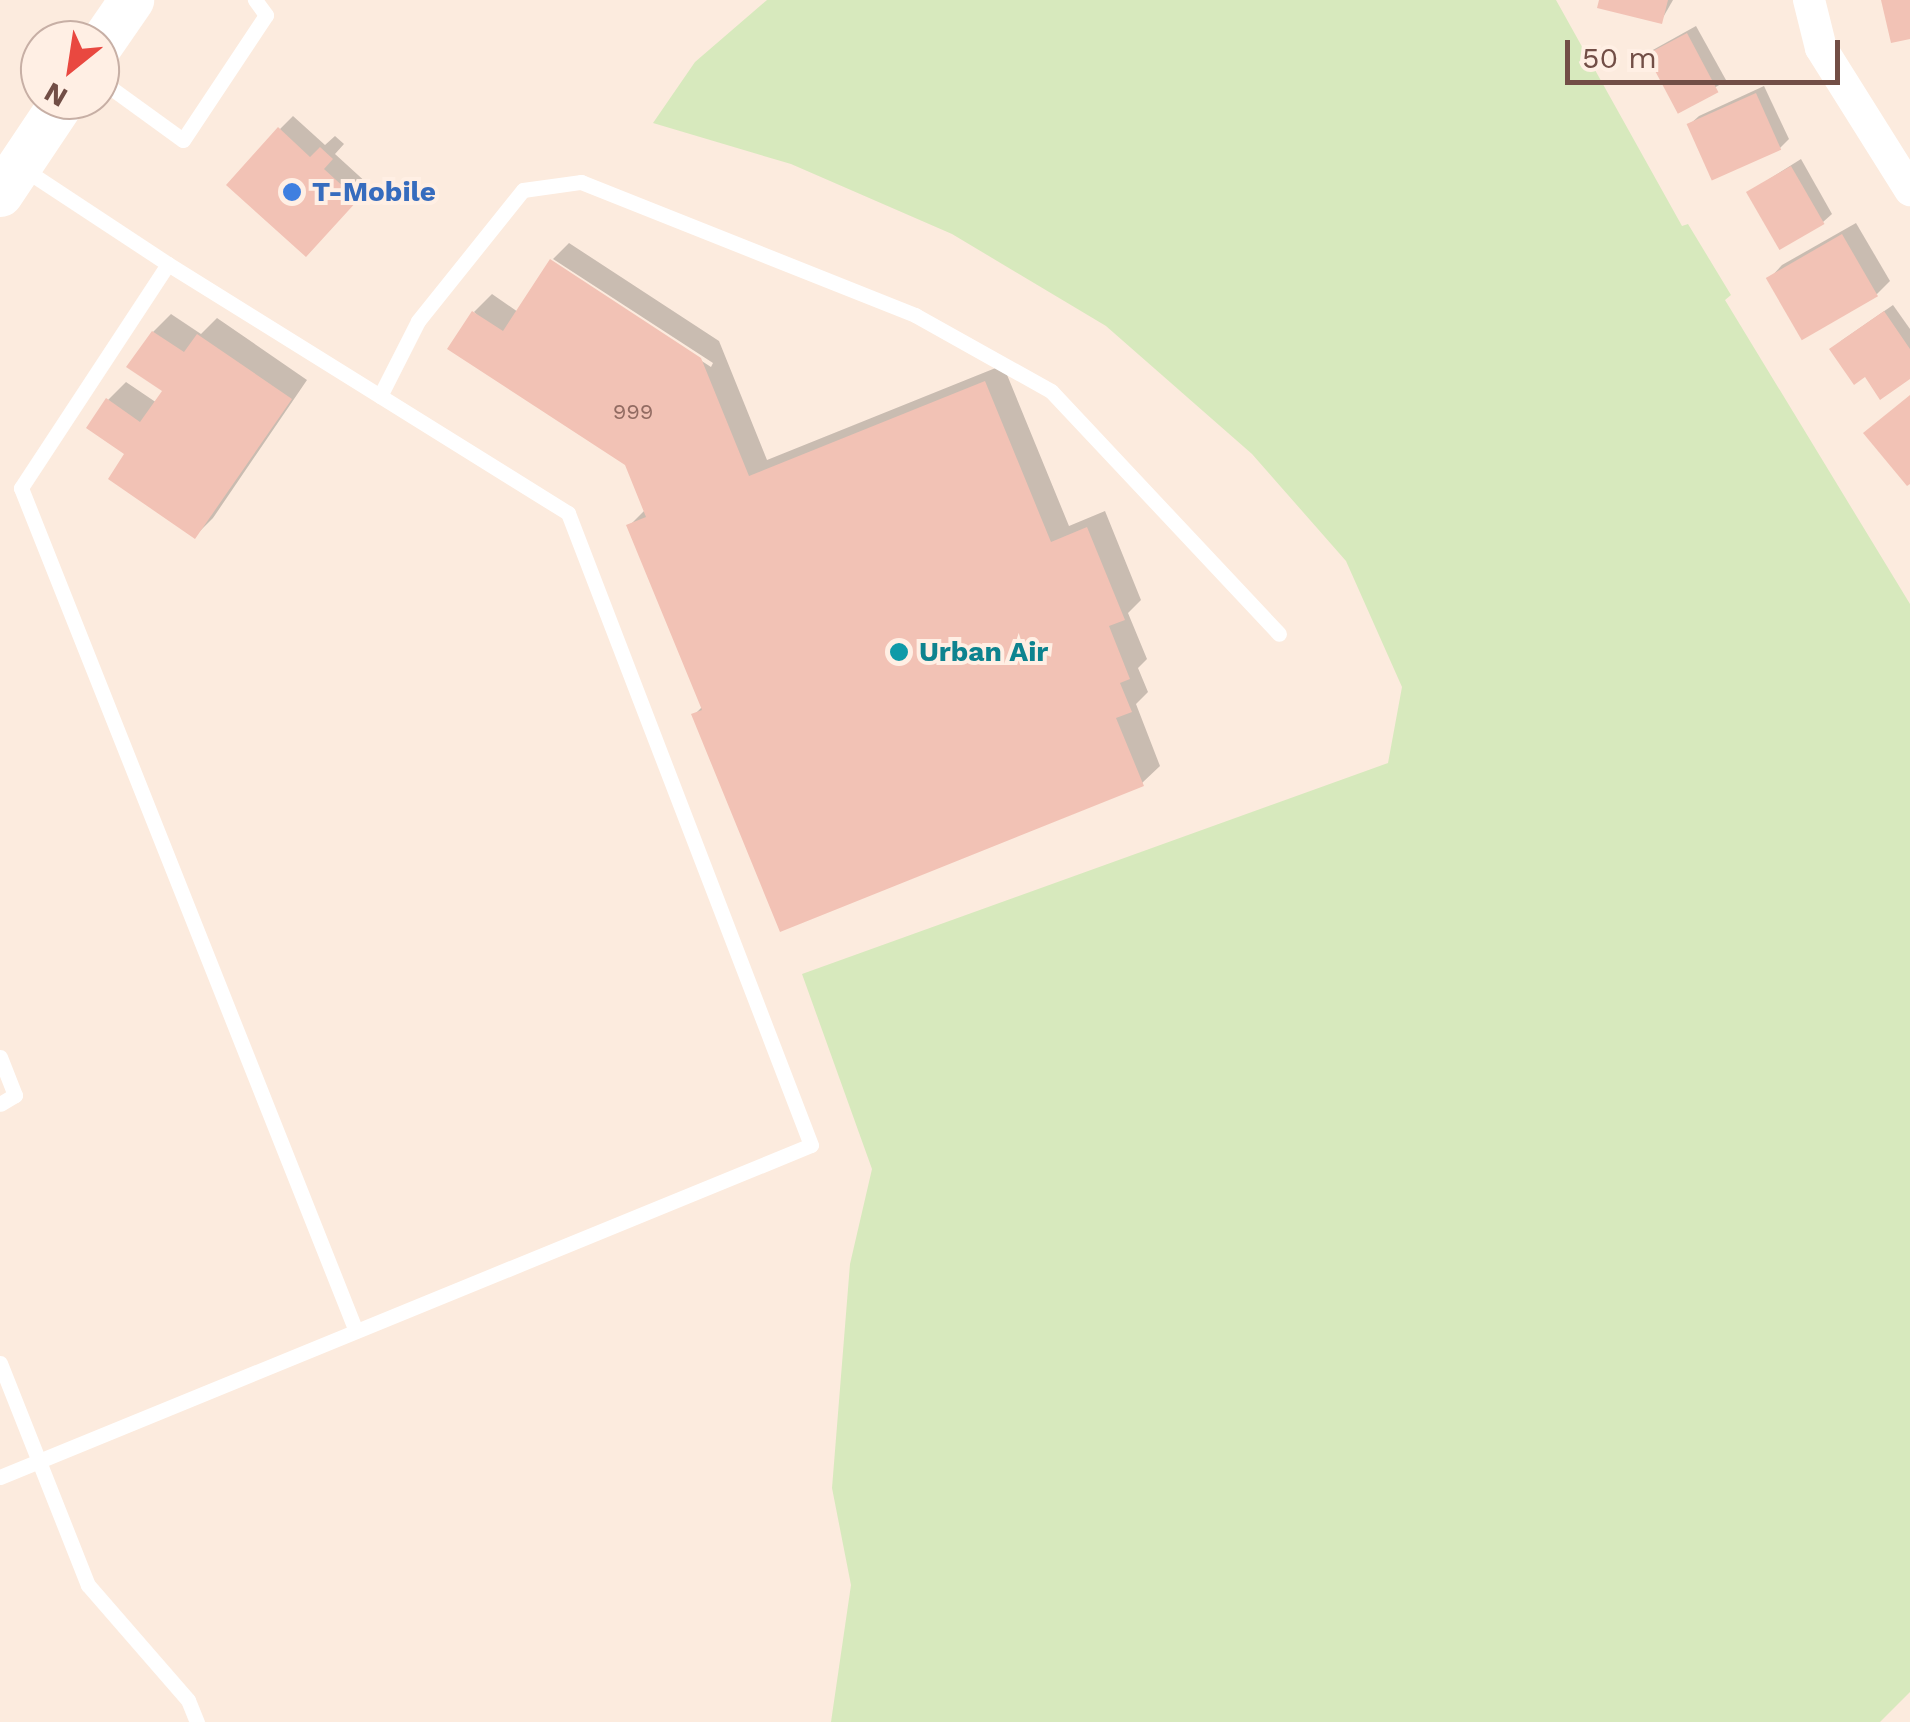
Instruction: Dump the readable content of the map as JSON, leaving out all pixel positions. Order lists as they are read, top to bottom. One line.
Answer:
{"places":["T-Mobile","Urban Air"],"house_numbers":["999"],"scale_bar":"50 m","north":"bottom left"}
